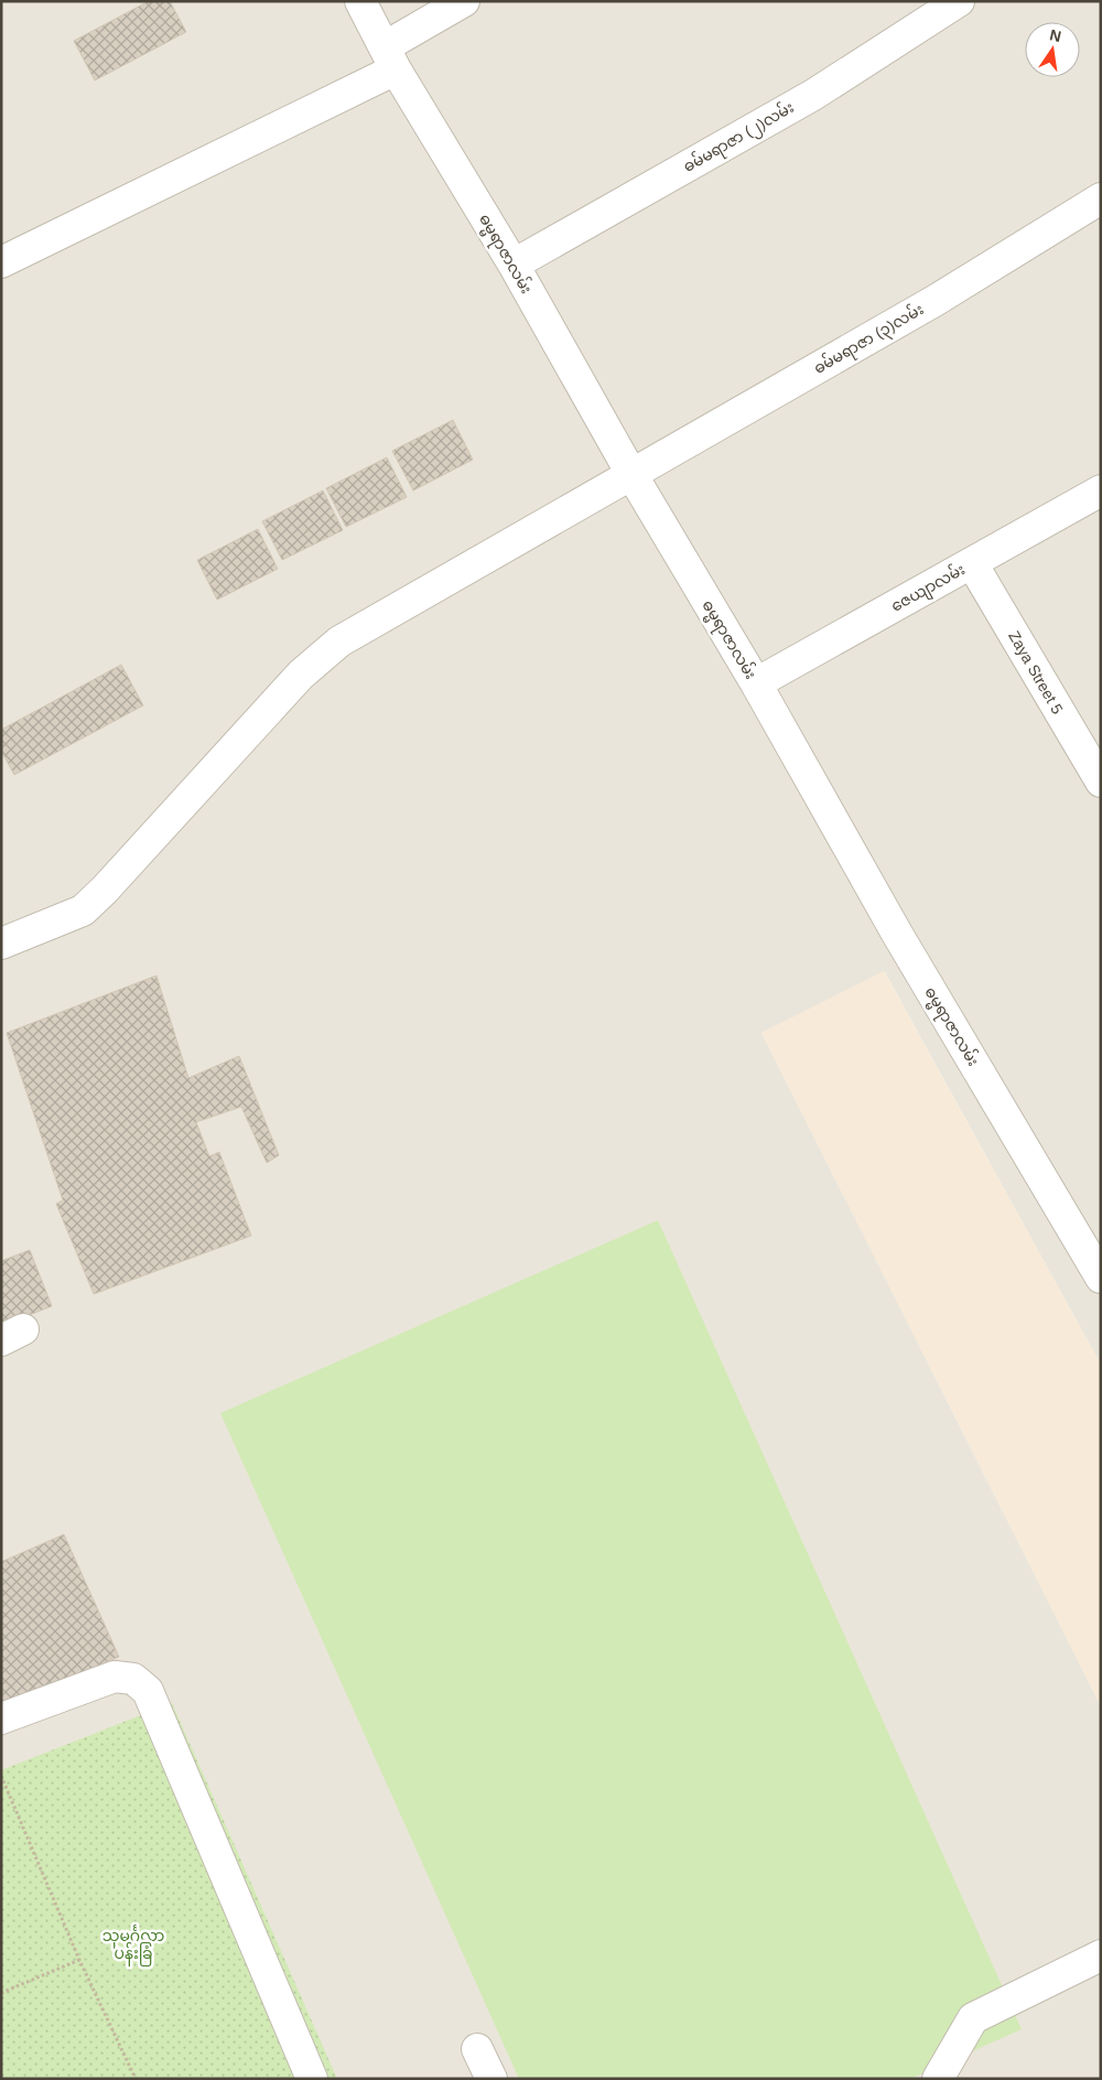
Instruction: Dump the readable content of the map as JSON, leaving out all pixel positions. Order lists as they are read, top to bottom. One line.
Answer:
{"streets":{"street":["ဓမ်မရာဇာ (၂)လမ်း","ဓမ္မရာဇာလမ်း","ဓမ်မရာဇာ (၃)လမ်း","ဇေယျာလမ်း","Zaya Street 5"]},"crossings":[["ဓမ်မရာဇာ (၂)လမ်း","ဓမ္မရာဇာလမ်း"],["ဓမ္မရာဇာလမ်း","ဓမ်မရာဇာ (၃)လမ်း"],["ဓမ္မရာဇာလမ်း","ဇေယျာလမ်း"],["ဇေယျာလမ်း","Zaya Street 5"]],"parks":["သုမင်္ဂလာ ပန်းခြံ"],"north":"top"}
